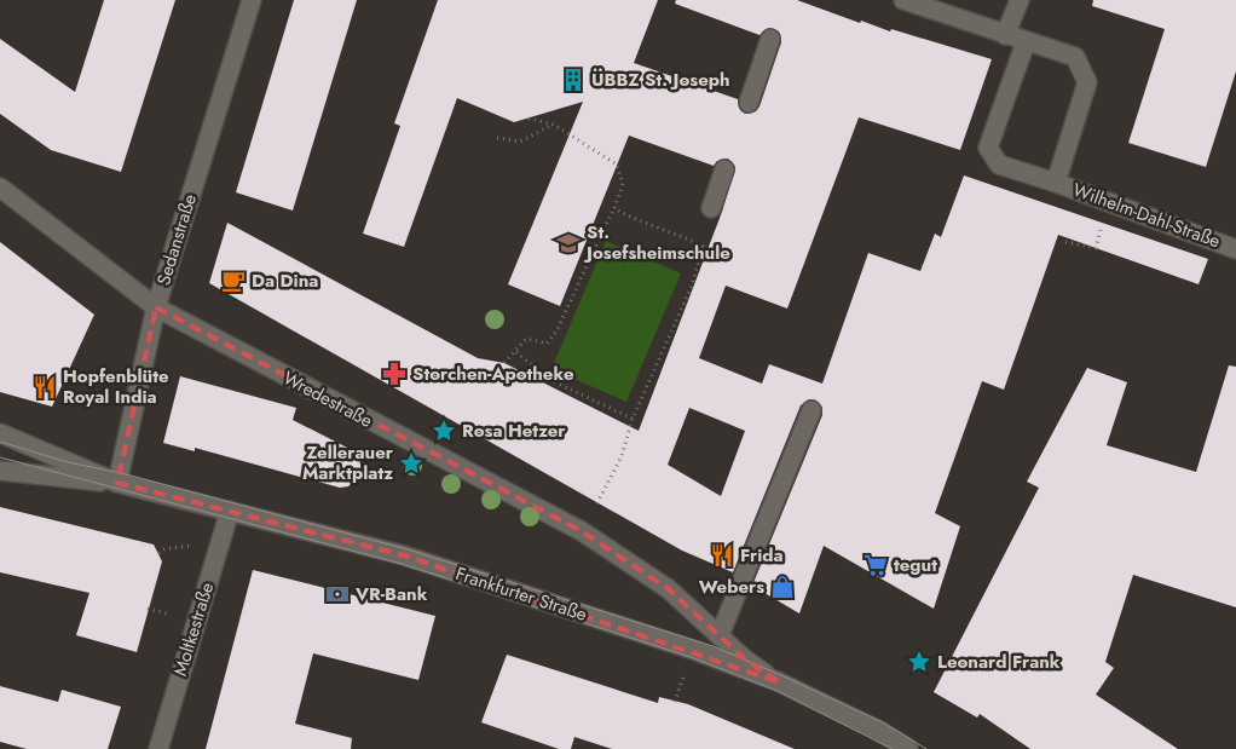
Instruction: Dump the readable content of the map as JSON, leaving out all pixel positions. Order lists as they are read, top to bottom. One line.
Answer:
{"streets":{"street":["Wilhelm-Dahl-Straße","Sedanstraße","Wredestraße","Frankfurter Straße","Moltkestraße"]},"crossings":[["Sedanstraße","Wredestraße"],["Sedanstraße","Frankfurter Straße"],["Wredestraße","Frankfurter Straße"],["Frankfurter Straße","Moltkestraße"]],"places":{"building":["ÜBBZ St. Joseph"],"school or university":["St. Josefsheimschule"],"cafe":["Da Dina"],"pharmacy":["Storchen-Apotheke"],"restaurant":["Hopfenblüte Royal India","Frida"],"place":["Rosa Hetzer","Zellerauer Marktplatz","Leonard Frank"],"supermarket":["tegut"],"shop":["Webers"],"bank":["VR-Bank"]}}
